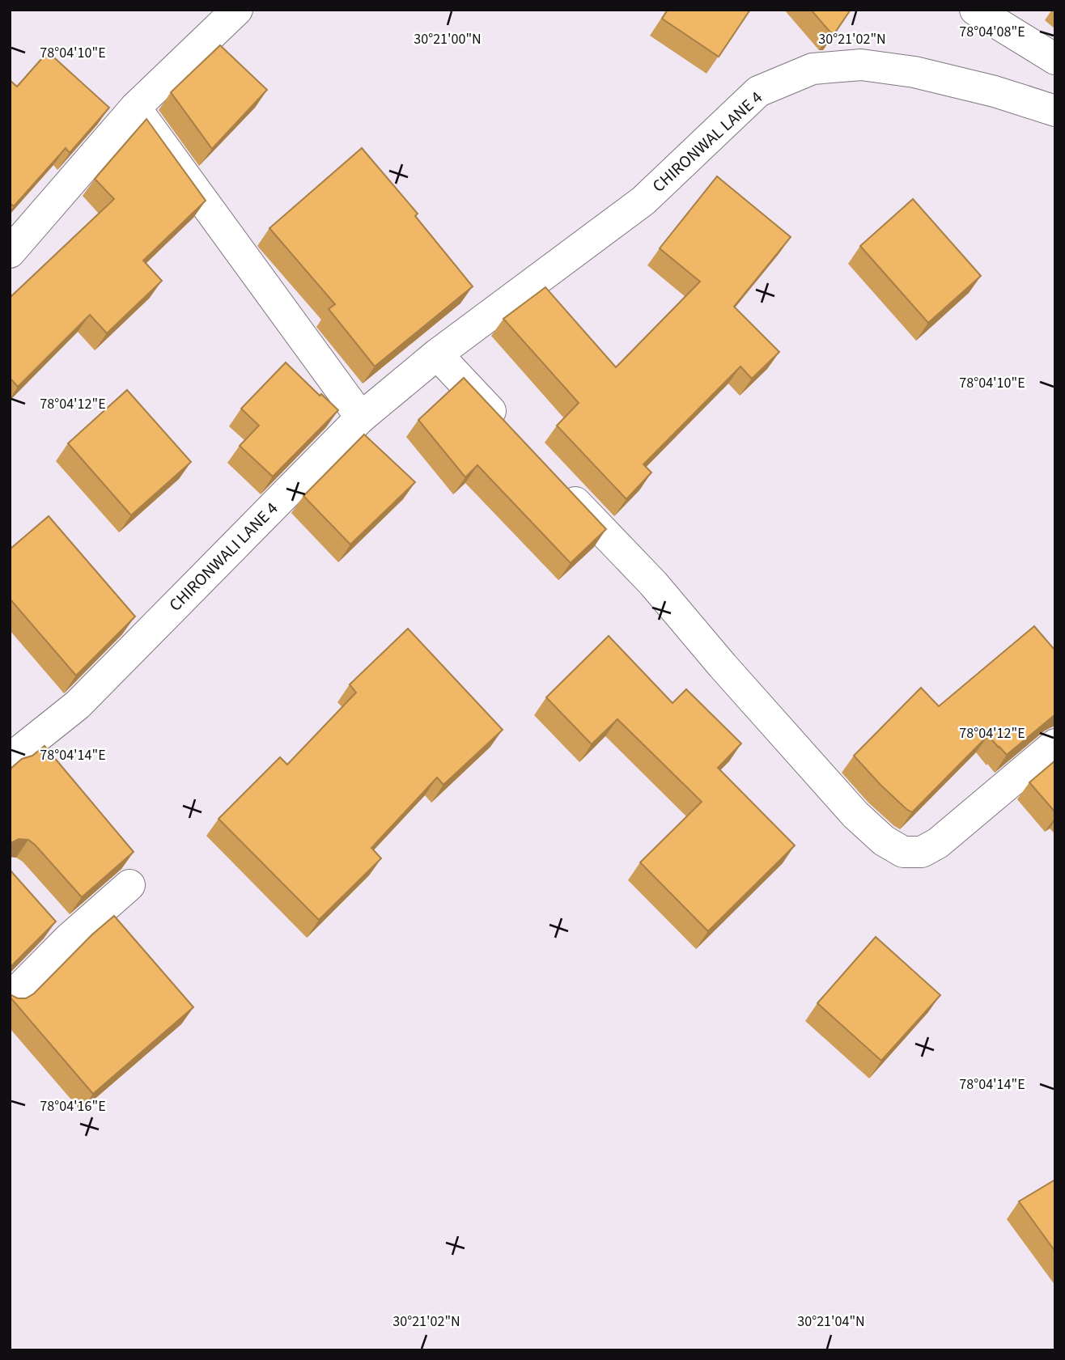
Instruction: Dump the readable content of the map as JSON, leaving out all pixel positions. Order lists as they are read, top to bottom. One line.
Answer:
{"streets":{"street":["CHIRONWAL LANE 4","CHIRONWALI LANE 4"]},"crossings":[["CHIRONWAL LANE 4","CHIRONWALI LANE 4"]],"coordinates":["78°04'08\"E","30°21'00\"N","30°21'02\"N","78°04'10\"E","78°04'12\"E","78°04'14\"E","78°04'16\"E","30°21'04\"N"]}
